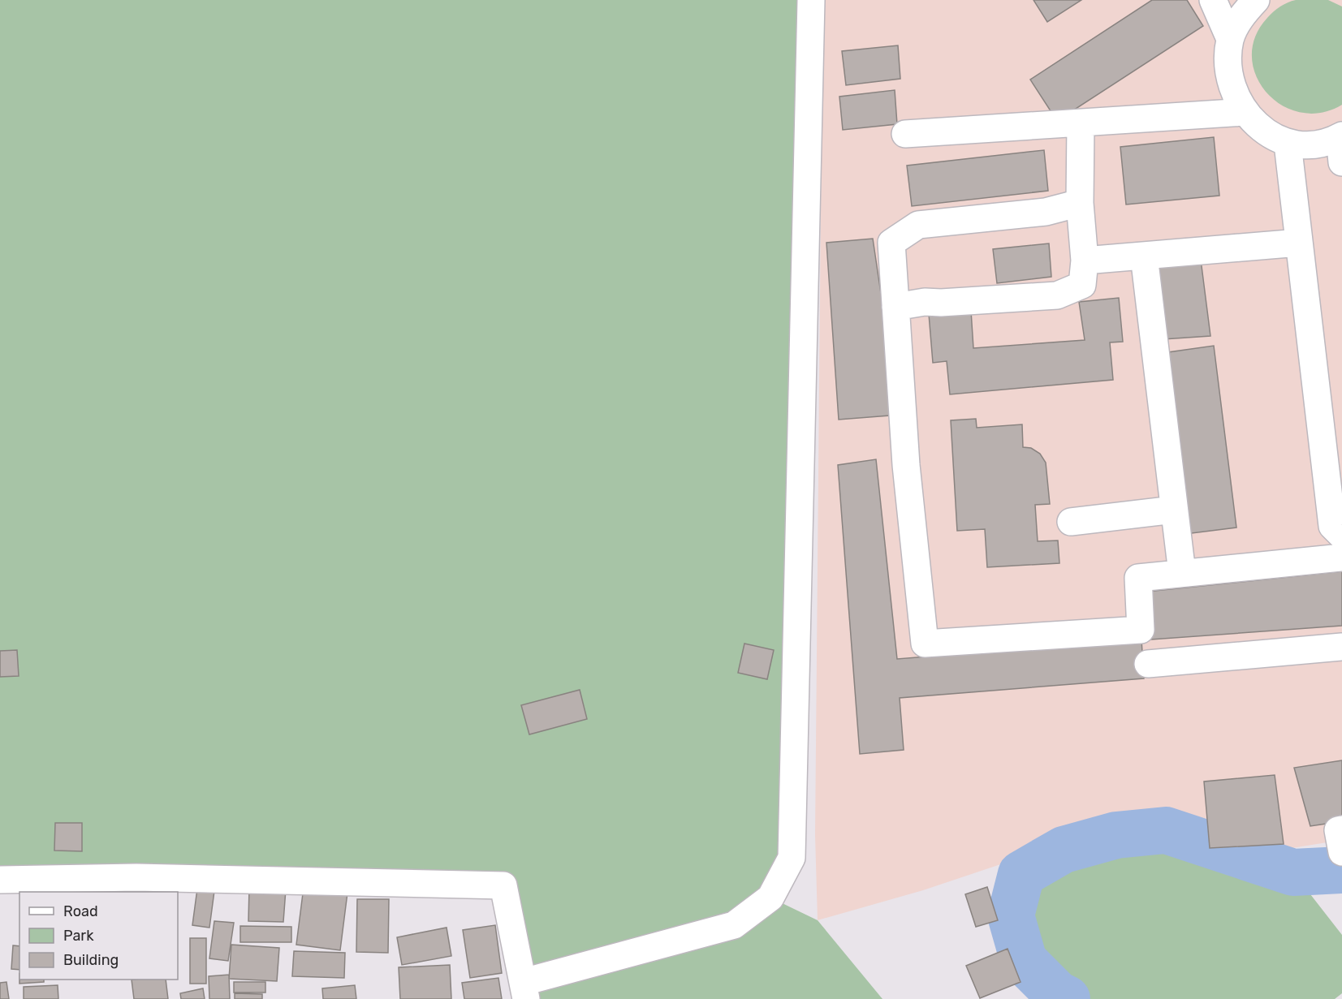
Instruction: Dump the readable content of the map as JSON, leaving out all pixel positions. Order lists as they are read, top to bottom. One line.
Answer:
{"legend":["Road","Park","Building"]}
